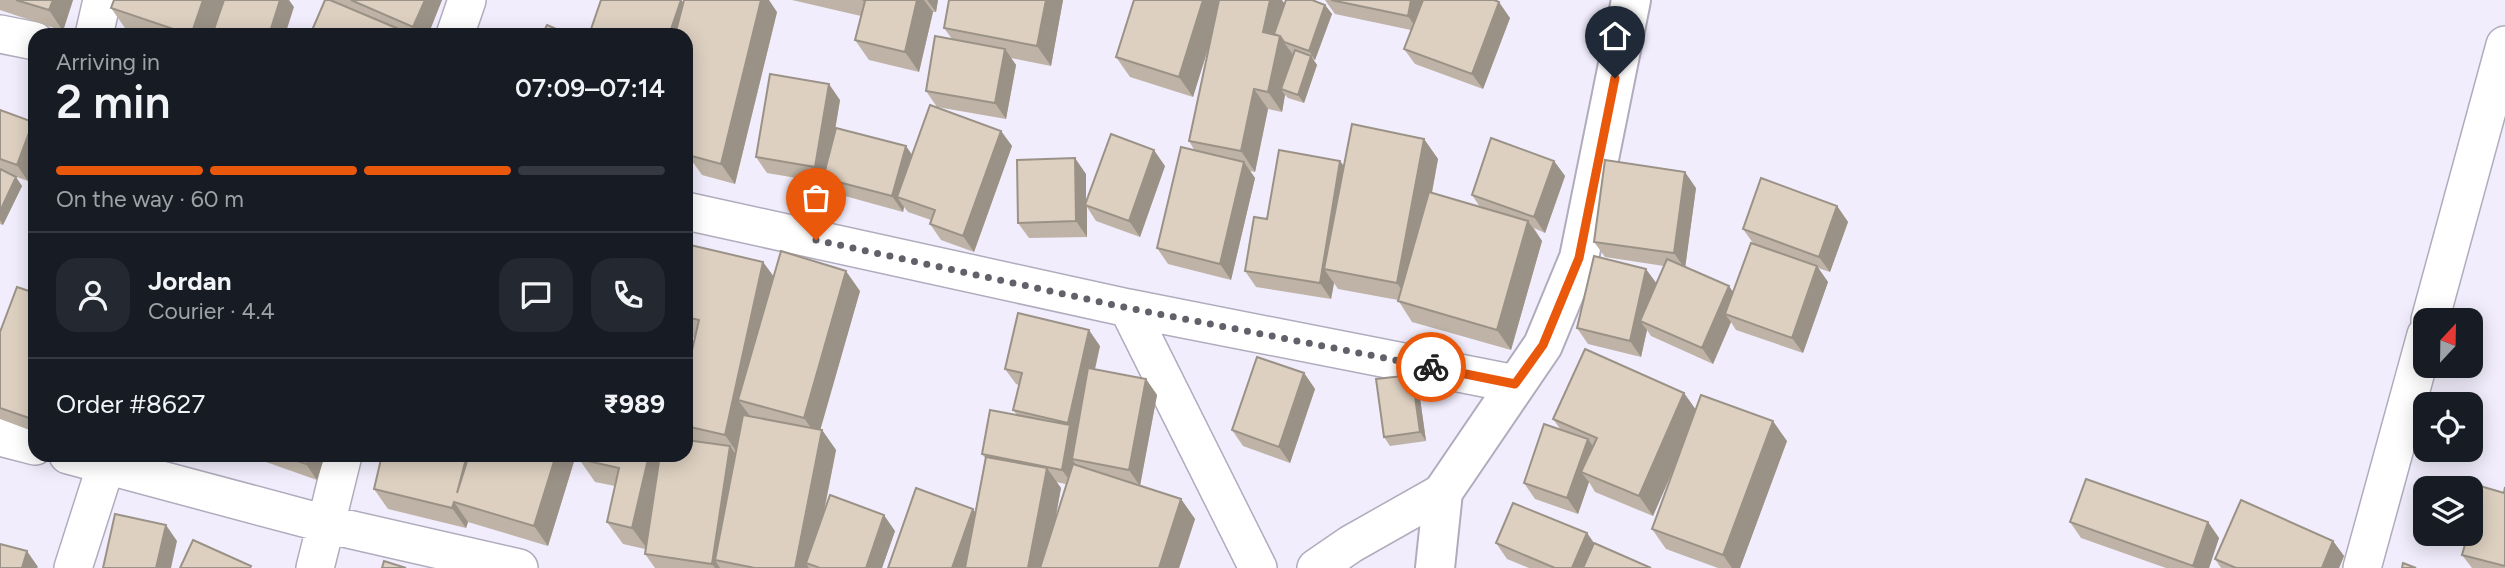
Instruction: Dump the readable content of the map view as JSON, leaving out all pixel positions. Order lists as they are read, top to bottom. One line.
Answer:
{"north":"top","page":{"heading":["2 min","Arriving in","07:09–07:14"],"panel":["Jordan","Courier · 4.4","Order #8627","₹989"],"bar":"On the way · 60 m"}}
